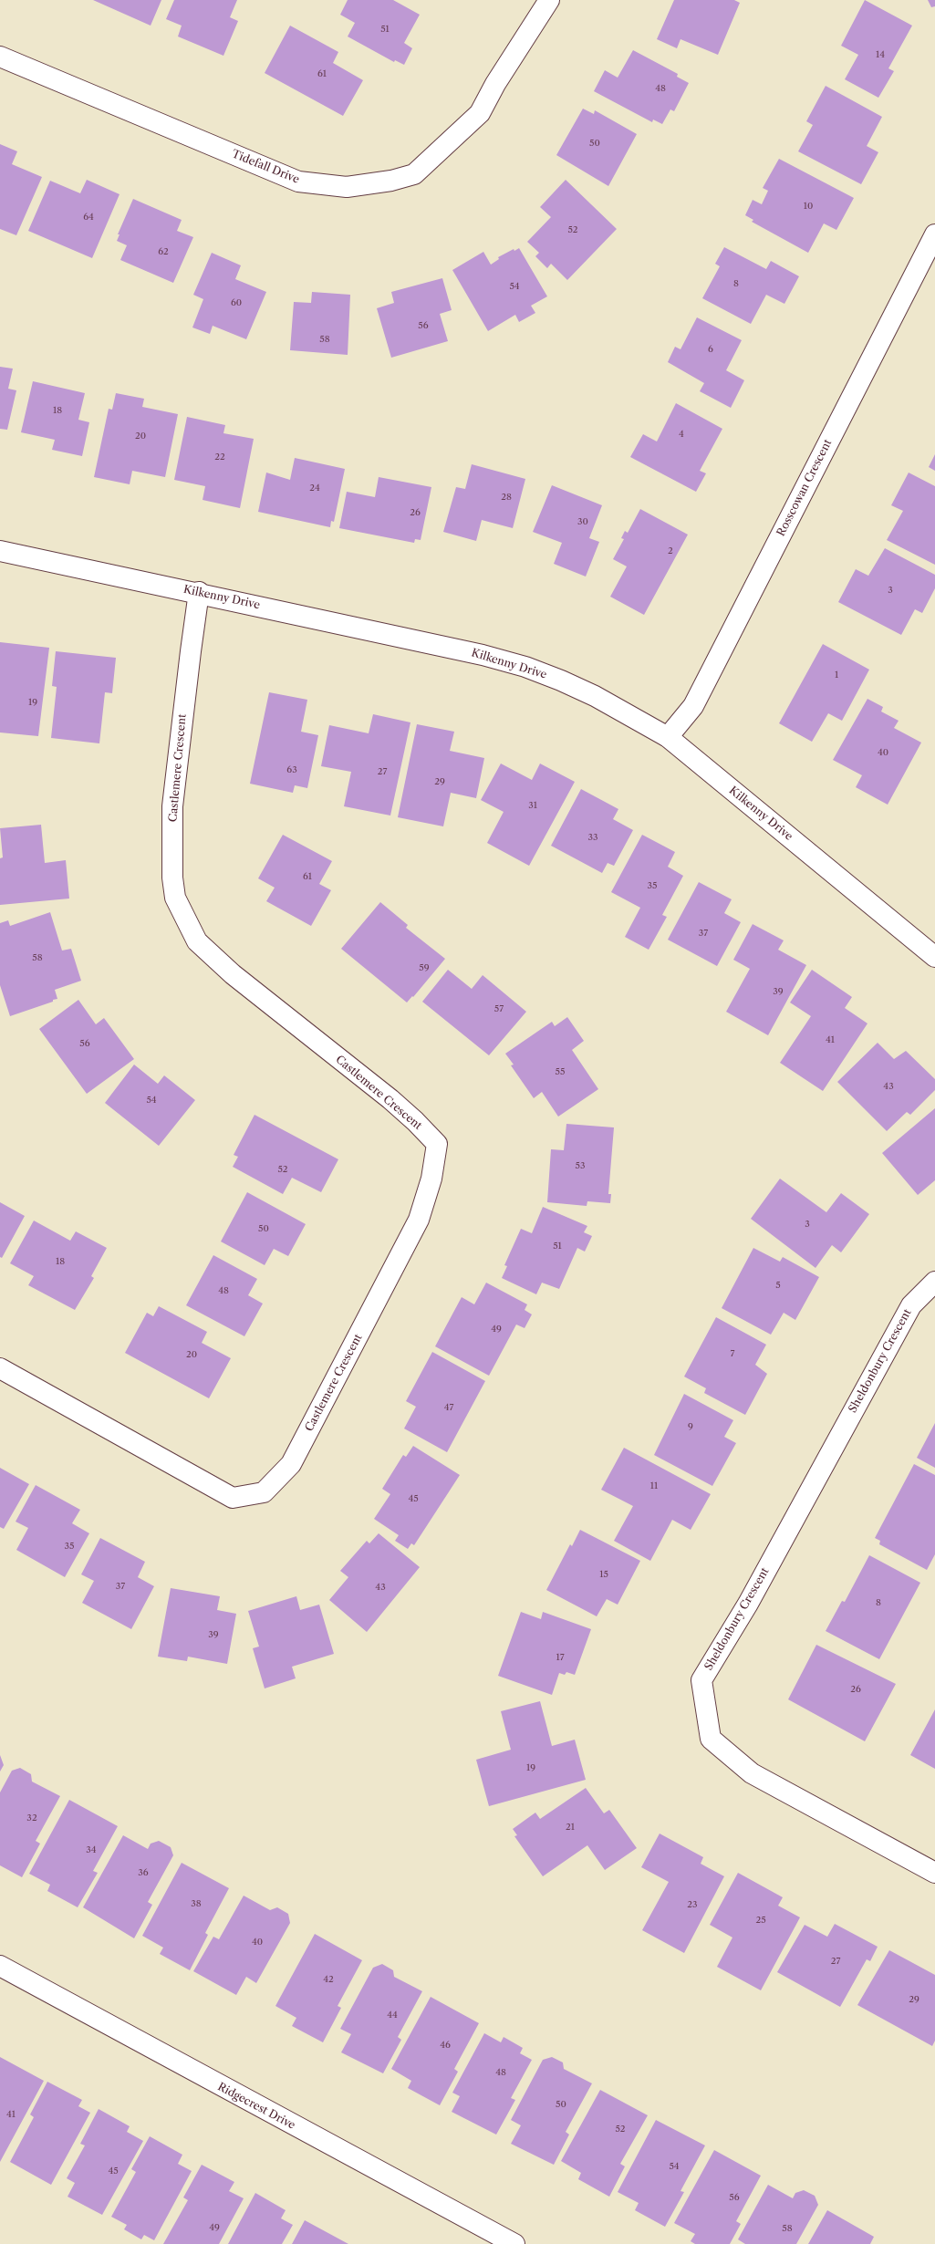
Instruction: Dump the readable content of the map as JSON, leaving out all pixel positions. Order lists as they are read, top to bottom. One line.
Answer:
{"streets":{"street":["Tidefall Drive","Rosscowan Crescent","Kilkenny Drive","Castlemere Crescent","Sheldonbury Crescent","Ridgecrest Drive"]},"crossings":[["Rosscowan Crescent","Kilkenny Drive"],["Kilkenny Drive","Castlemere Crescent"]],"house_numbers":["51","14","61","48","50","10","64","52","62","8","54","60","56","58","6","18","4","20","22","24","28","26","30","2","3","1","19","40","63","27","29","31","33","61","35","37","58","59","39","57","41","56","55","43","54","53","52","3","50","51","18","5","48","49","7","20","47","9","11","45","35","15","37","43","8","39","17","26","19","32","21","34","36","38","23","25","40","27","42","29","44","46","48","50","41","52","54","45","56","49","58"]}
